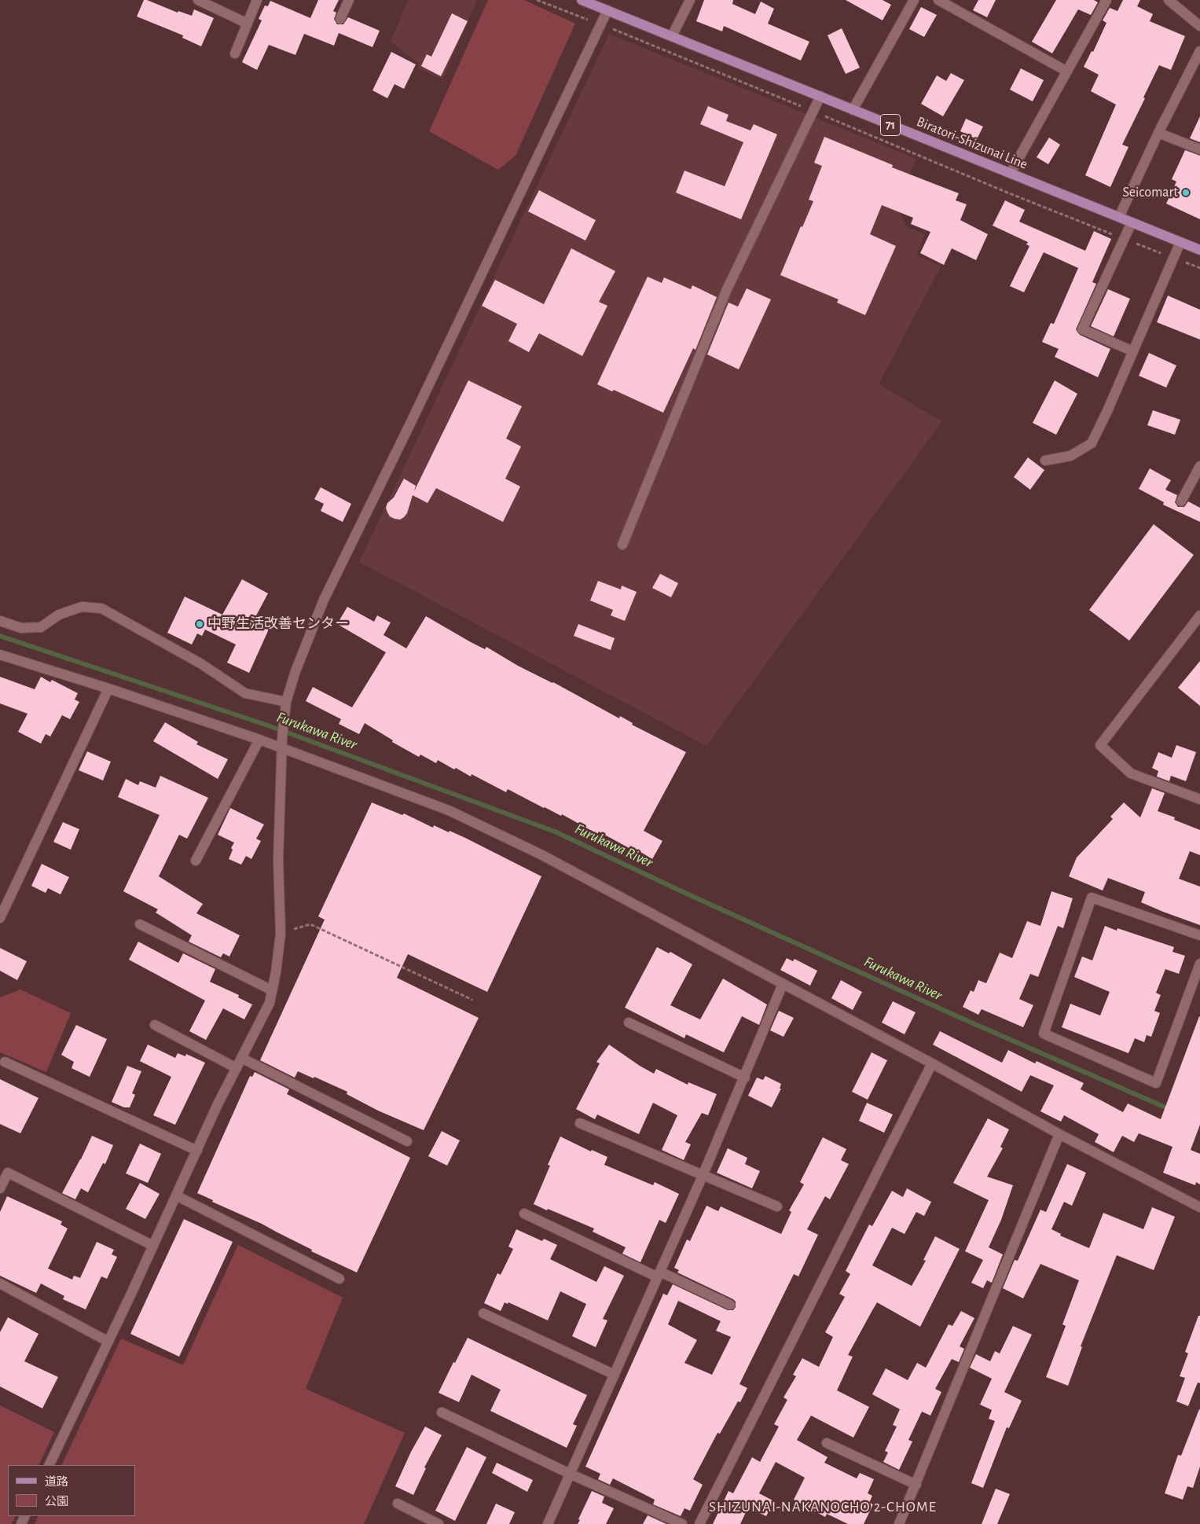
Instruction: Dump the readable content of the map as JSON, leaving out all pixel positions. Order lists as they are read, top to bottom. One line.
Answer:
{"streets":{"main road":["71","Biratori-Shizunai Line"]},"districts":["SHIZUNAI-NAKANOCHO 2-CHOME"],"water":["Furukawa River"],"places":["Seicomart","中野生活改善センター"],"legend":["道路","公園"]}
